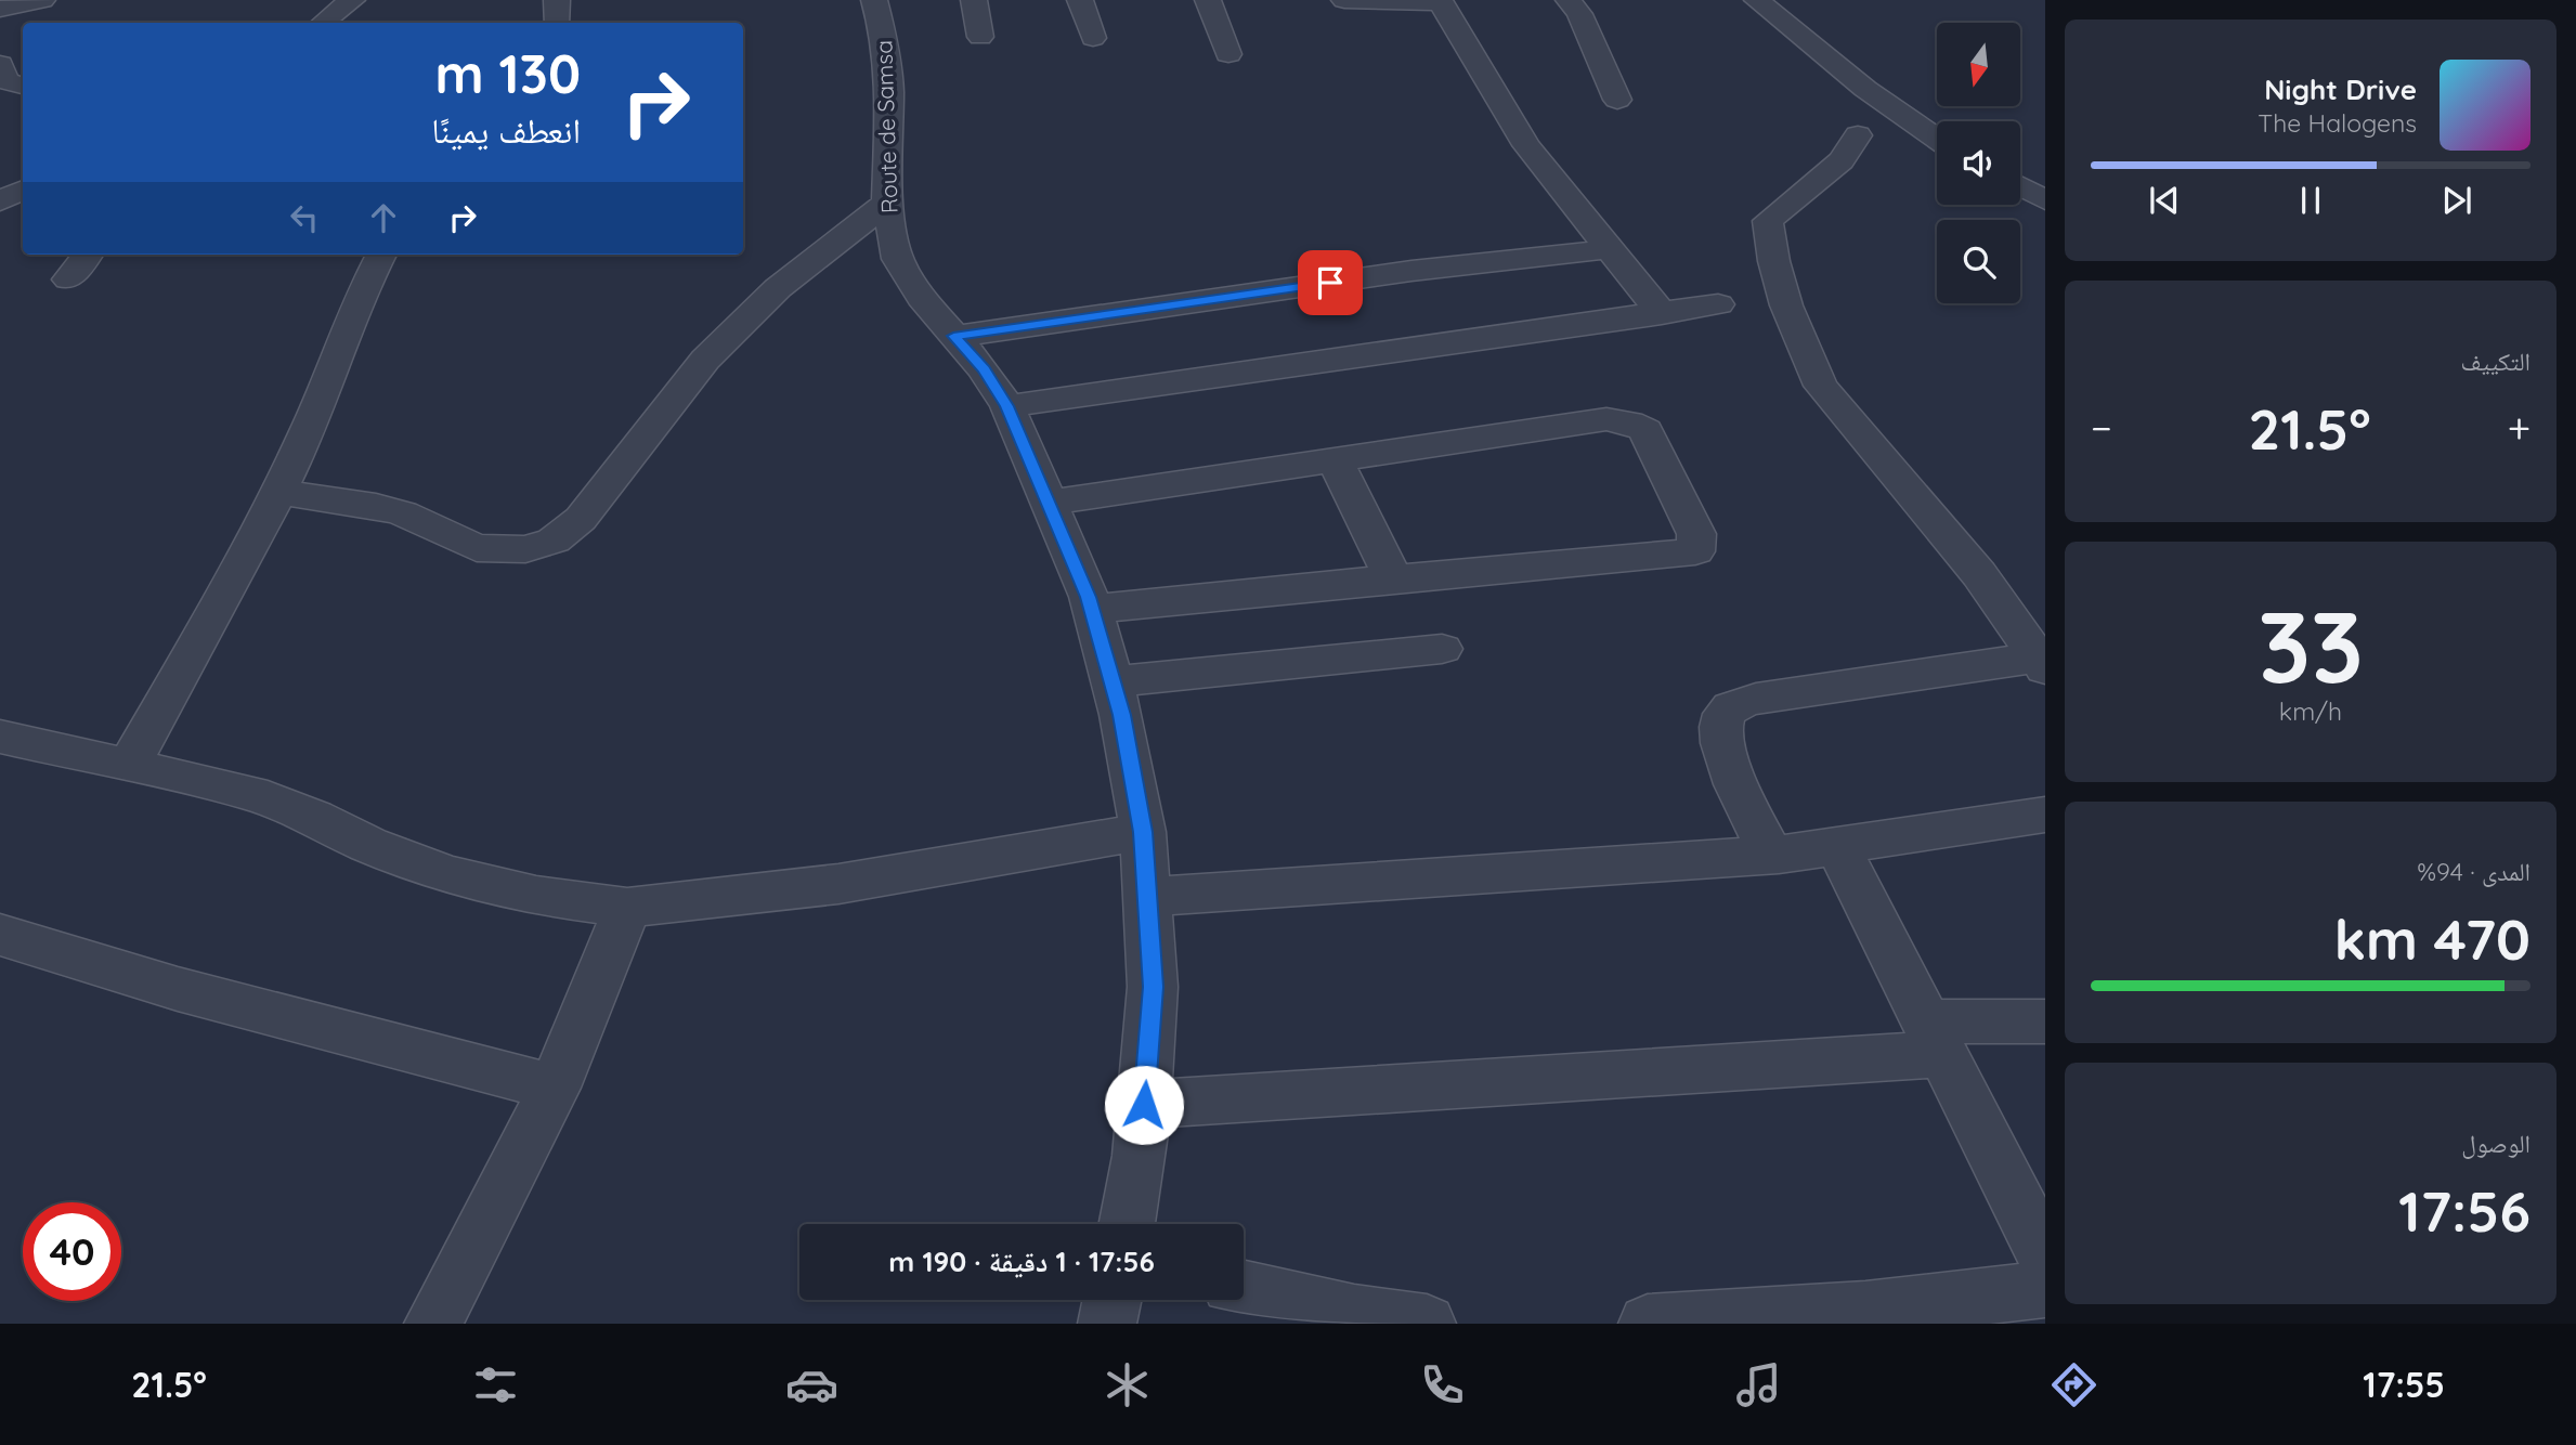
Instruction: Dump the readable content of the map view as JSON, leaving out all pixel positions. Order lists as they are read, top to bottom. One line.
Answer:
{"streets":{"street":["Route de Samsa"]},"north":"bottom","page":{"turn":["130 m","انعطف يمينًا"],"song":["Night Drive","The Halogens"],"tile":["التكييف",["33","km/h"],["المدى · 94%","470 km"],["الوصول","17:56"]],"heat":["−","21.5°","+"],"limit":"40","trip":"17:56 · 1 دقيقة · 190 m","tabs":["17:55","21.5°"]}}
